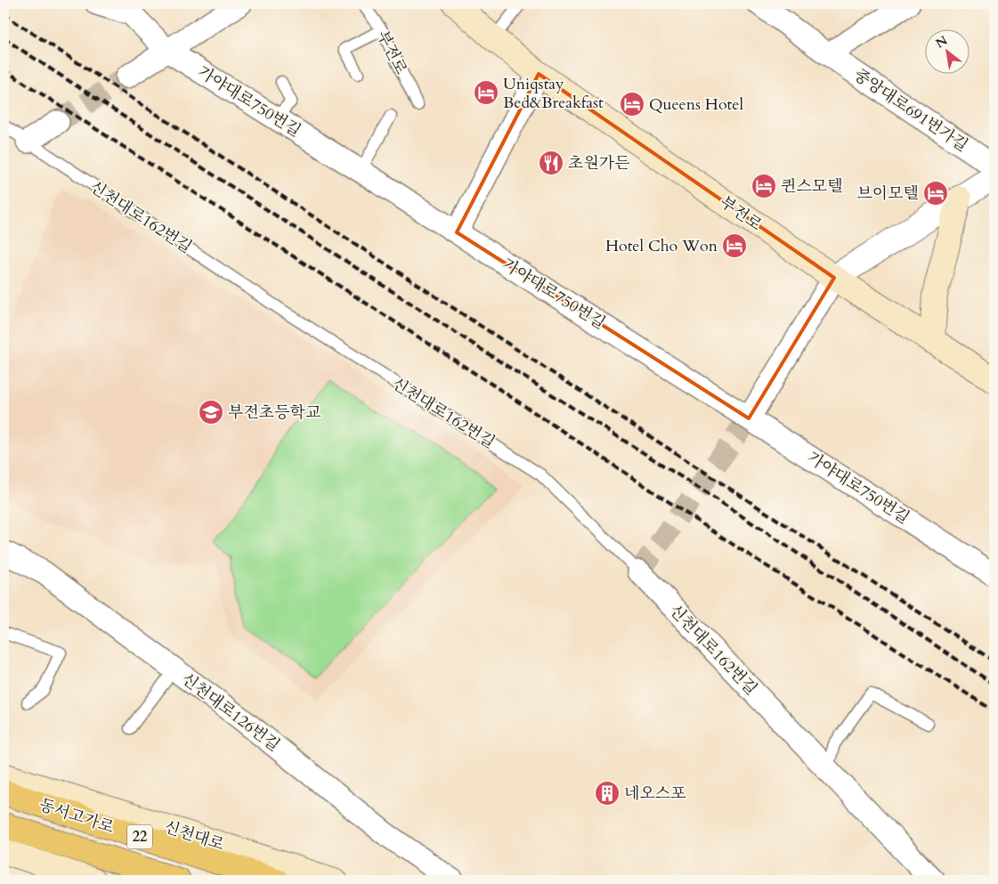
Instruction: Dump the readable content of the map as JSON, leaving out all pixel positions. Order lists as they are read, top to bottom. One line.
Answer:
{"streets":{"highway":["동서고가로","22"],"main road":["부전로","신천대로"],"street":["가야대로750번길","중앙대로691번가길","신천대로162번길","신천대로126번길"]},"places":{"hotel":["Uniqstay Bed&Breakfast","Queens Hotel","퀸스모텔","브이모텔","Hotel Cho Won"],"restaurant":["초원가든"],"school or university":["부전초등학교"],"building":["네오스포"]},"north":"top left"}
